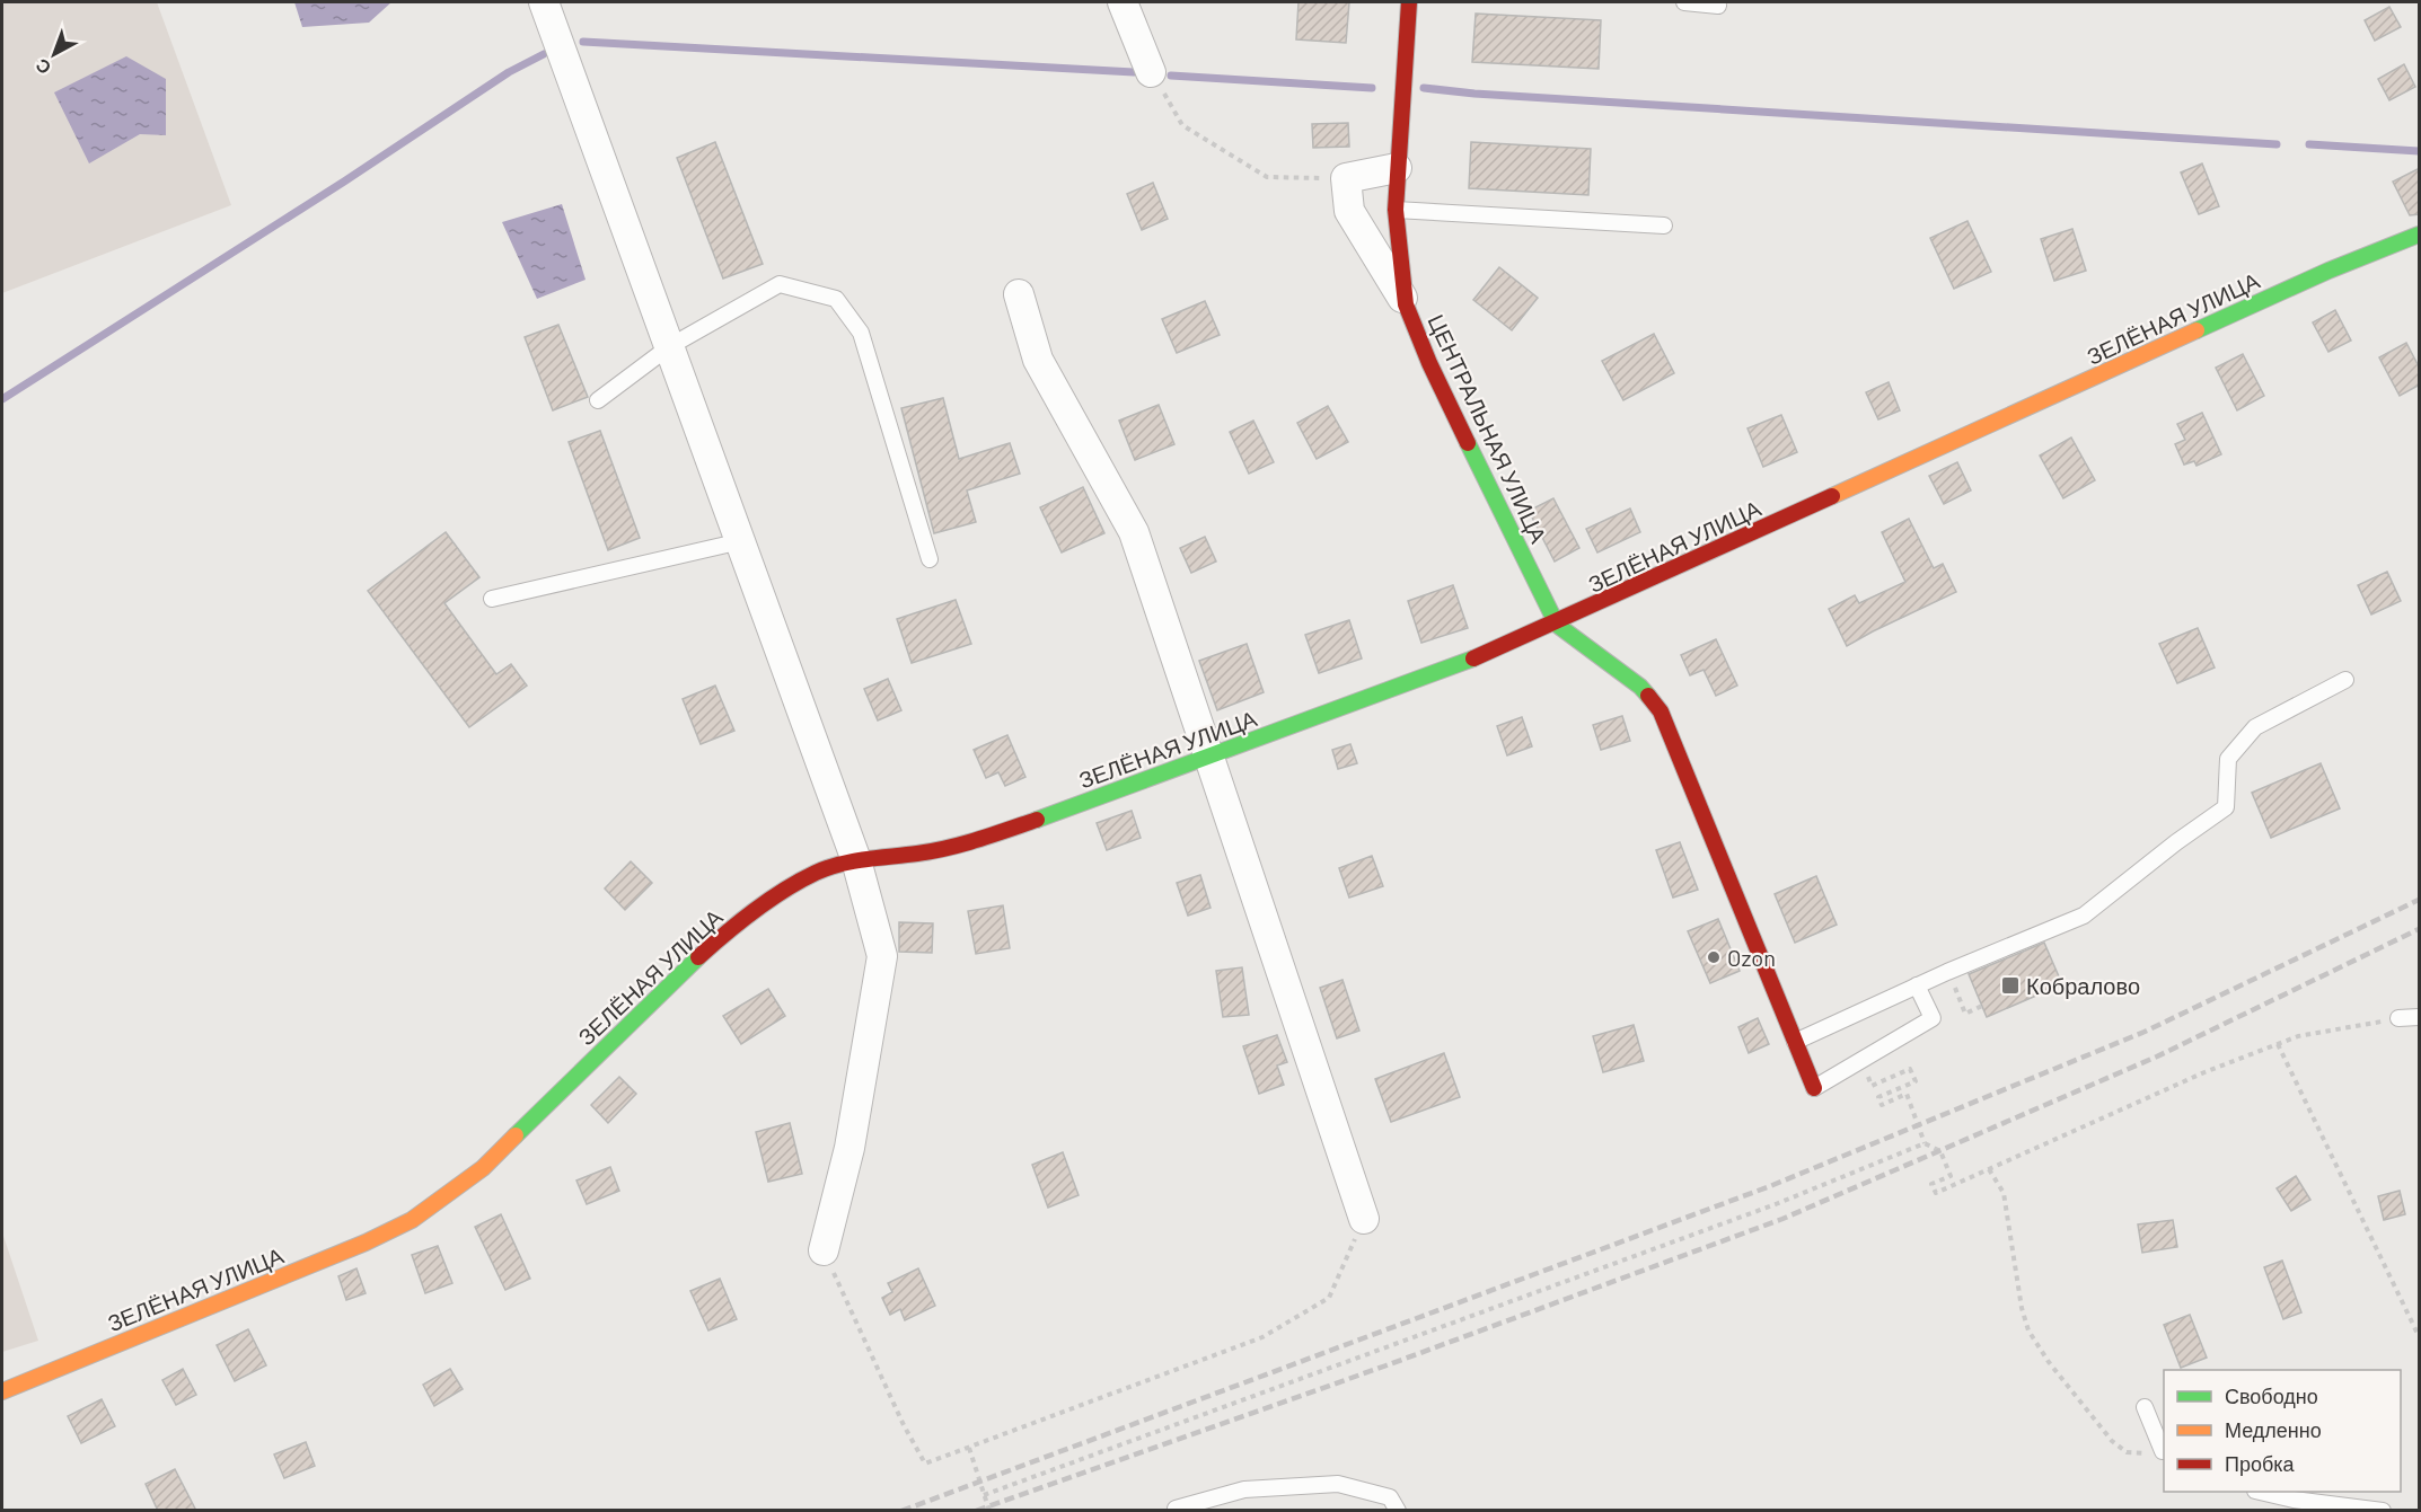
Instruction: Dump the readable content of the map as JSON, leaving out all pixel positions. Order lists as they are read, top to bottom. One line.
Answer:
{"streets":{"street":["ЗЕЛЁНАЯ УЛИЦА","ЦЕНТРАЛЬНАЯ УЛИЦА"]},"crossings":[["ЗЕЛЁНАЯ УЛИЦА","ЦЕНТРАЛЬНАЯ УЛИЦА"]],"places":{"other":["Ozon"],"transit":["Кобралово"]},"legend":["Свободно","Медленно","Пробка"],"north":"bottom left"}
